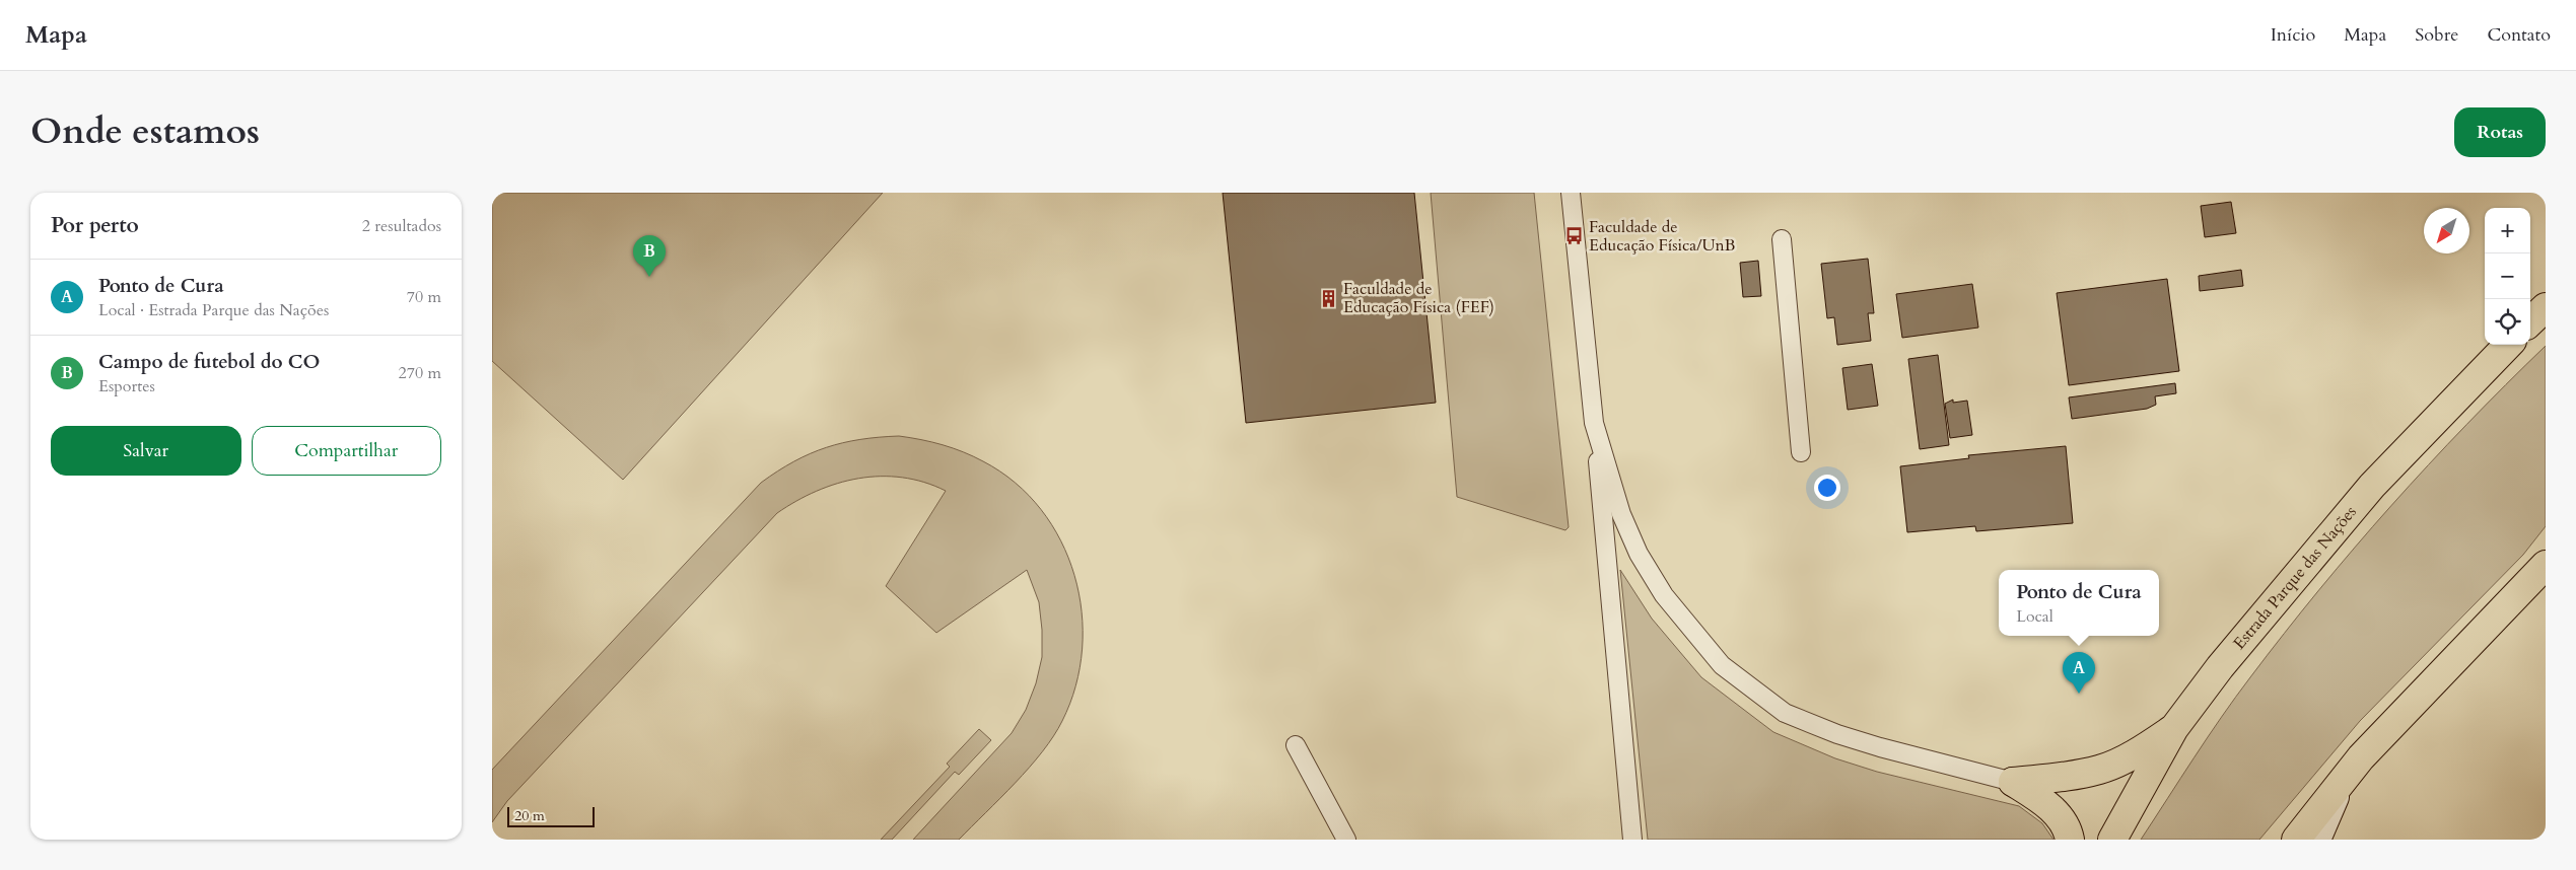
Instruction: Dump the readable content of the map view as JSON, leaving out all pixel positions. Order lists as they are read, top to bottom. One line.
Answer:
{"streets":{"highway":["Estrada Parque das Nações"]},"places":{"bus stop":["Faculdade de Educação Física/UnB"],"building":["Faculdade de Educação Física (FEF)"]},"scale_bar":"20 m","north":"bottom left","page":{"header":"Mapa","nav":["Início","Mapa","Sobre","Contato"],"title":"Onde estamos","buttons":["Rotas",["Salvar","Compartilhar"]],"heading":["Por perto","2 resultados"],"map_buttons":["+","−"],"pins":["B","A"],"list":[{"mark":"A","name":"Ponto de Cura","note":"Local · Estrada Parque das Nações","value":"70 m"},{"mark":"B","name":"Campo de futebol do CO","note":"Esportes","value":"270 m"}],"popup":["Ponto de Cura","Local"],"scale":"20 m"}}
